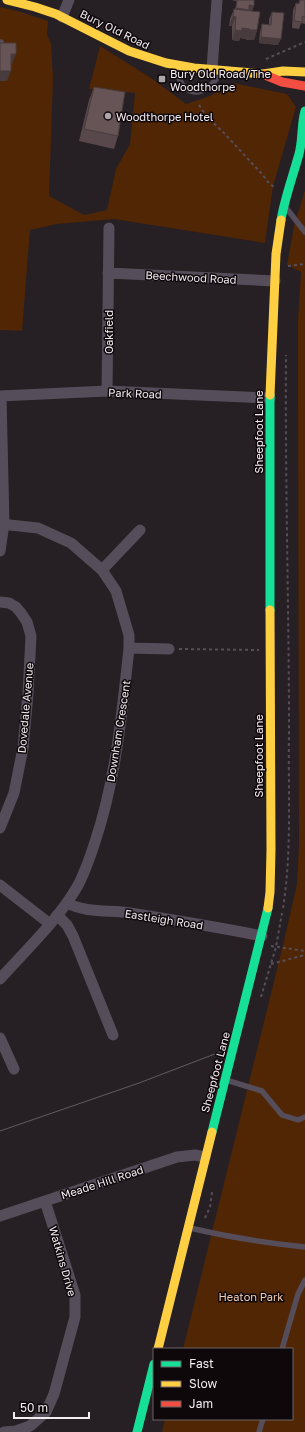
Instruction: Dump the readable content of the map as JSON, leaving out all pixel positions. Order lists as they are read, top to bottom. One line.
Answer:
{"streets":{"main road":["Bury Old Road","Sheepfoot Lane"],"street":["Beechwood Road","Oakfield","Park Road","Dovedale Avenue","Downham Crescent","Eastleigh Road","Meade Hill Road","Watkins Drive"]},"crossings":[["Beechwood Road","Oakfield"],["Beechwood Road","Sheepfoot Lane"],["Oakfield","Park Road"],["Park Road","Sheepfoot Lane"],["Sheepfoot Lane","Eastleigh Road"],["Sheepfoot Lane","Meade Hill Road"],["Downham Crescent","Eastleigh Road"],["Meade Hill Road","Watkins Drive"]],"parks":["Heaton Park"],"places":{"transit":["Bury Old Road/The Woodthorpe"],"other":["Woodthorpe Hotel"]},"legend":["Fast","Slow","Jam"],"scale_bar":"50 m"}
